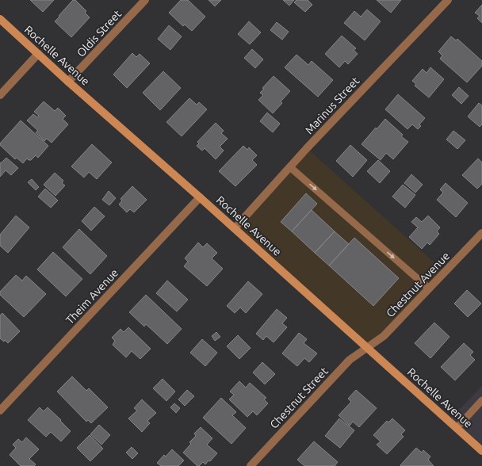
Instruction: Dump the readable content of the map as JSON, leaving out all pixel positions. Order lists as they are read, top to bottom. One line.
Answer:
{"streets":{"street":["Oldis Street","Rochelle Avenue","Marinus Street","Chestnut Avenue","Theim Avenue","Chestnut Street"]},"crossings":[["Oldis Street","Rochelle Avenue"],["Rochelle Avenue","Marinus Street"],["Rochelle Avenue","Chestnut Avenue"],["Rochelle Avenue","Theim Avenue"],["Rochelle Avenue","Chestnut Street"],["Chestnut Avenue","Chestnut Street"]]}
